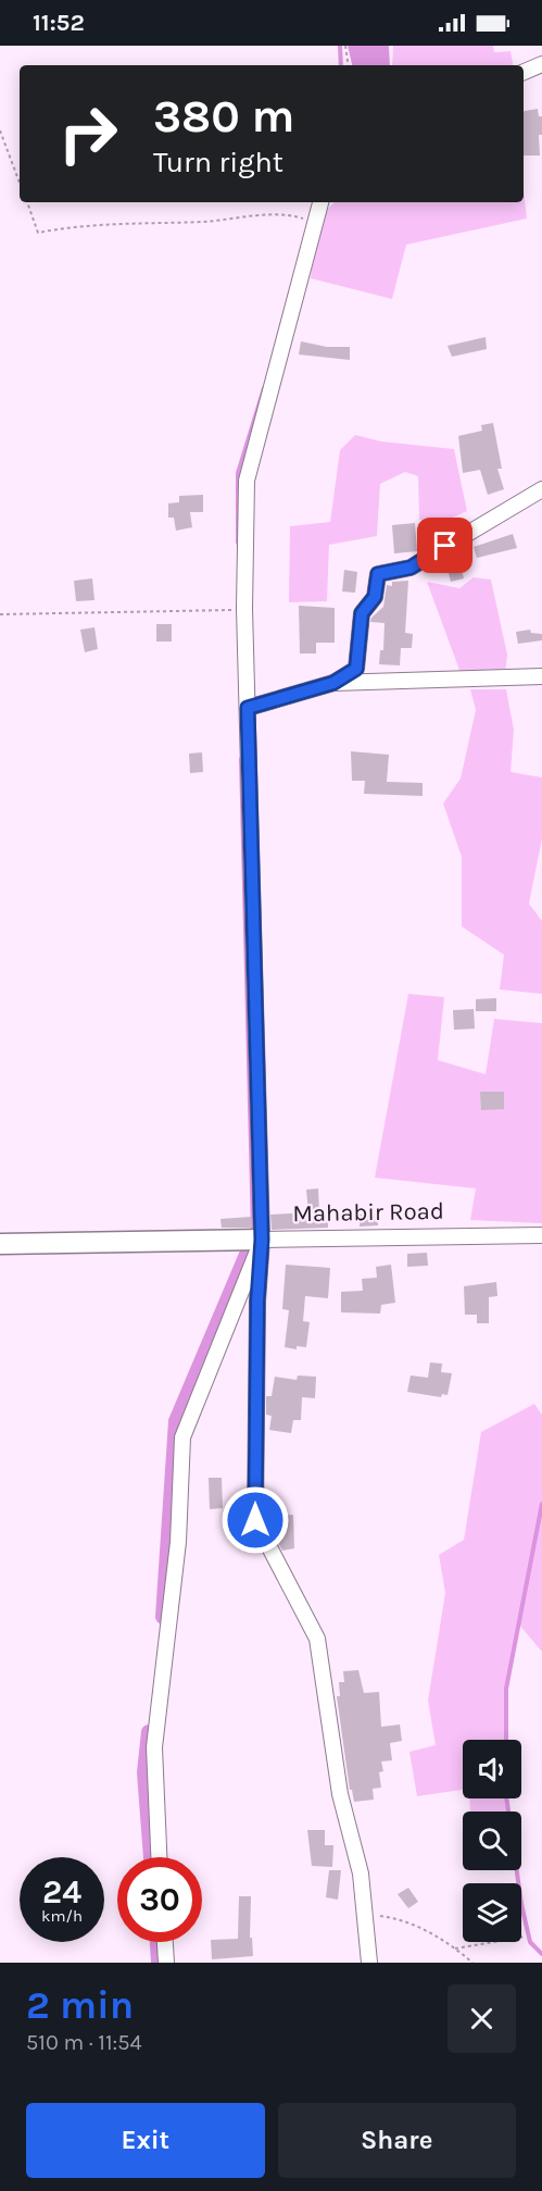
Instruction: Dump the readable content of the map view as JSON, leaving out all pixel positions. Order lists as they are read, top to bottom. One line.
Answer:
{"streets":{"street":["Mahabir Road"]},"page":{"status":"11:52","turn":["380 m","Turn right"],"speed":"24 km/h","limit":"30","heading":["2 min","510 m · 11:54"],"buttons":["Exit","Share"]}}
